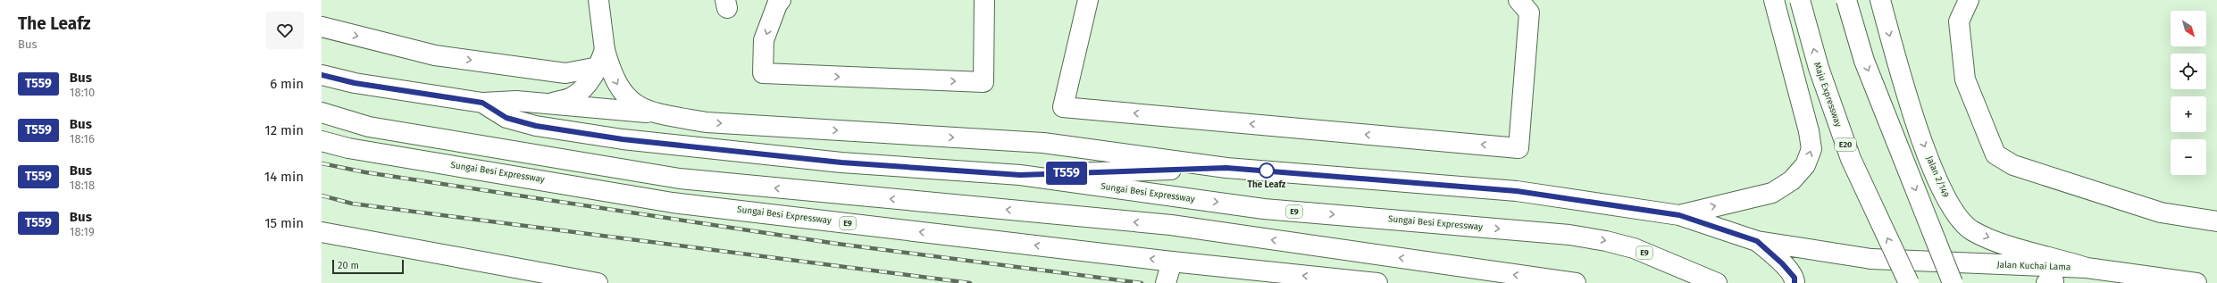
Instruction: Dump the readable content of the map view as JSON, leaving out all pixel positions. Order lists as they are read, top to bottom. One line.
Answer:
{"streets":{"main road":["Maju Expressway","E20","Sungai Besi Expressway","Jalan 2/149","E9","Jalan Kuchai Lama"]},"crossings":[["Jalan 2/149","Jalan Kuchai Lama"]],"places":["The Leafz"],"lines":["bus line T559"],"scale_bar":"20 m","north":"bottom right","page":{"heading":["The Leafz","Bus"],"on_map":"T559","map_buttons":["+","−"],"list":[{"mark":"T559","name":"Bus","note":"18:10","value":"6 min"},{"mark":"T559","name":"Bus","note":"18:16","value":"12 min"},{"mark":"T559","name":"Bus","note":"18:18","value":"14 min"},{"mark":"T559","name":"Bus","note":"18:19","value":"15 min"}],"scale":"20 m"}}
